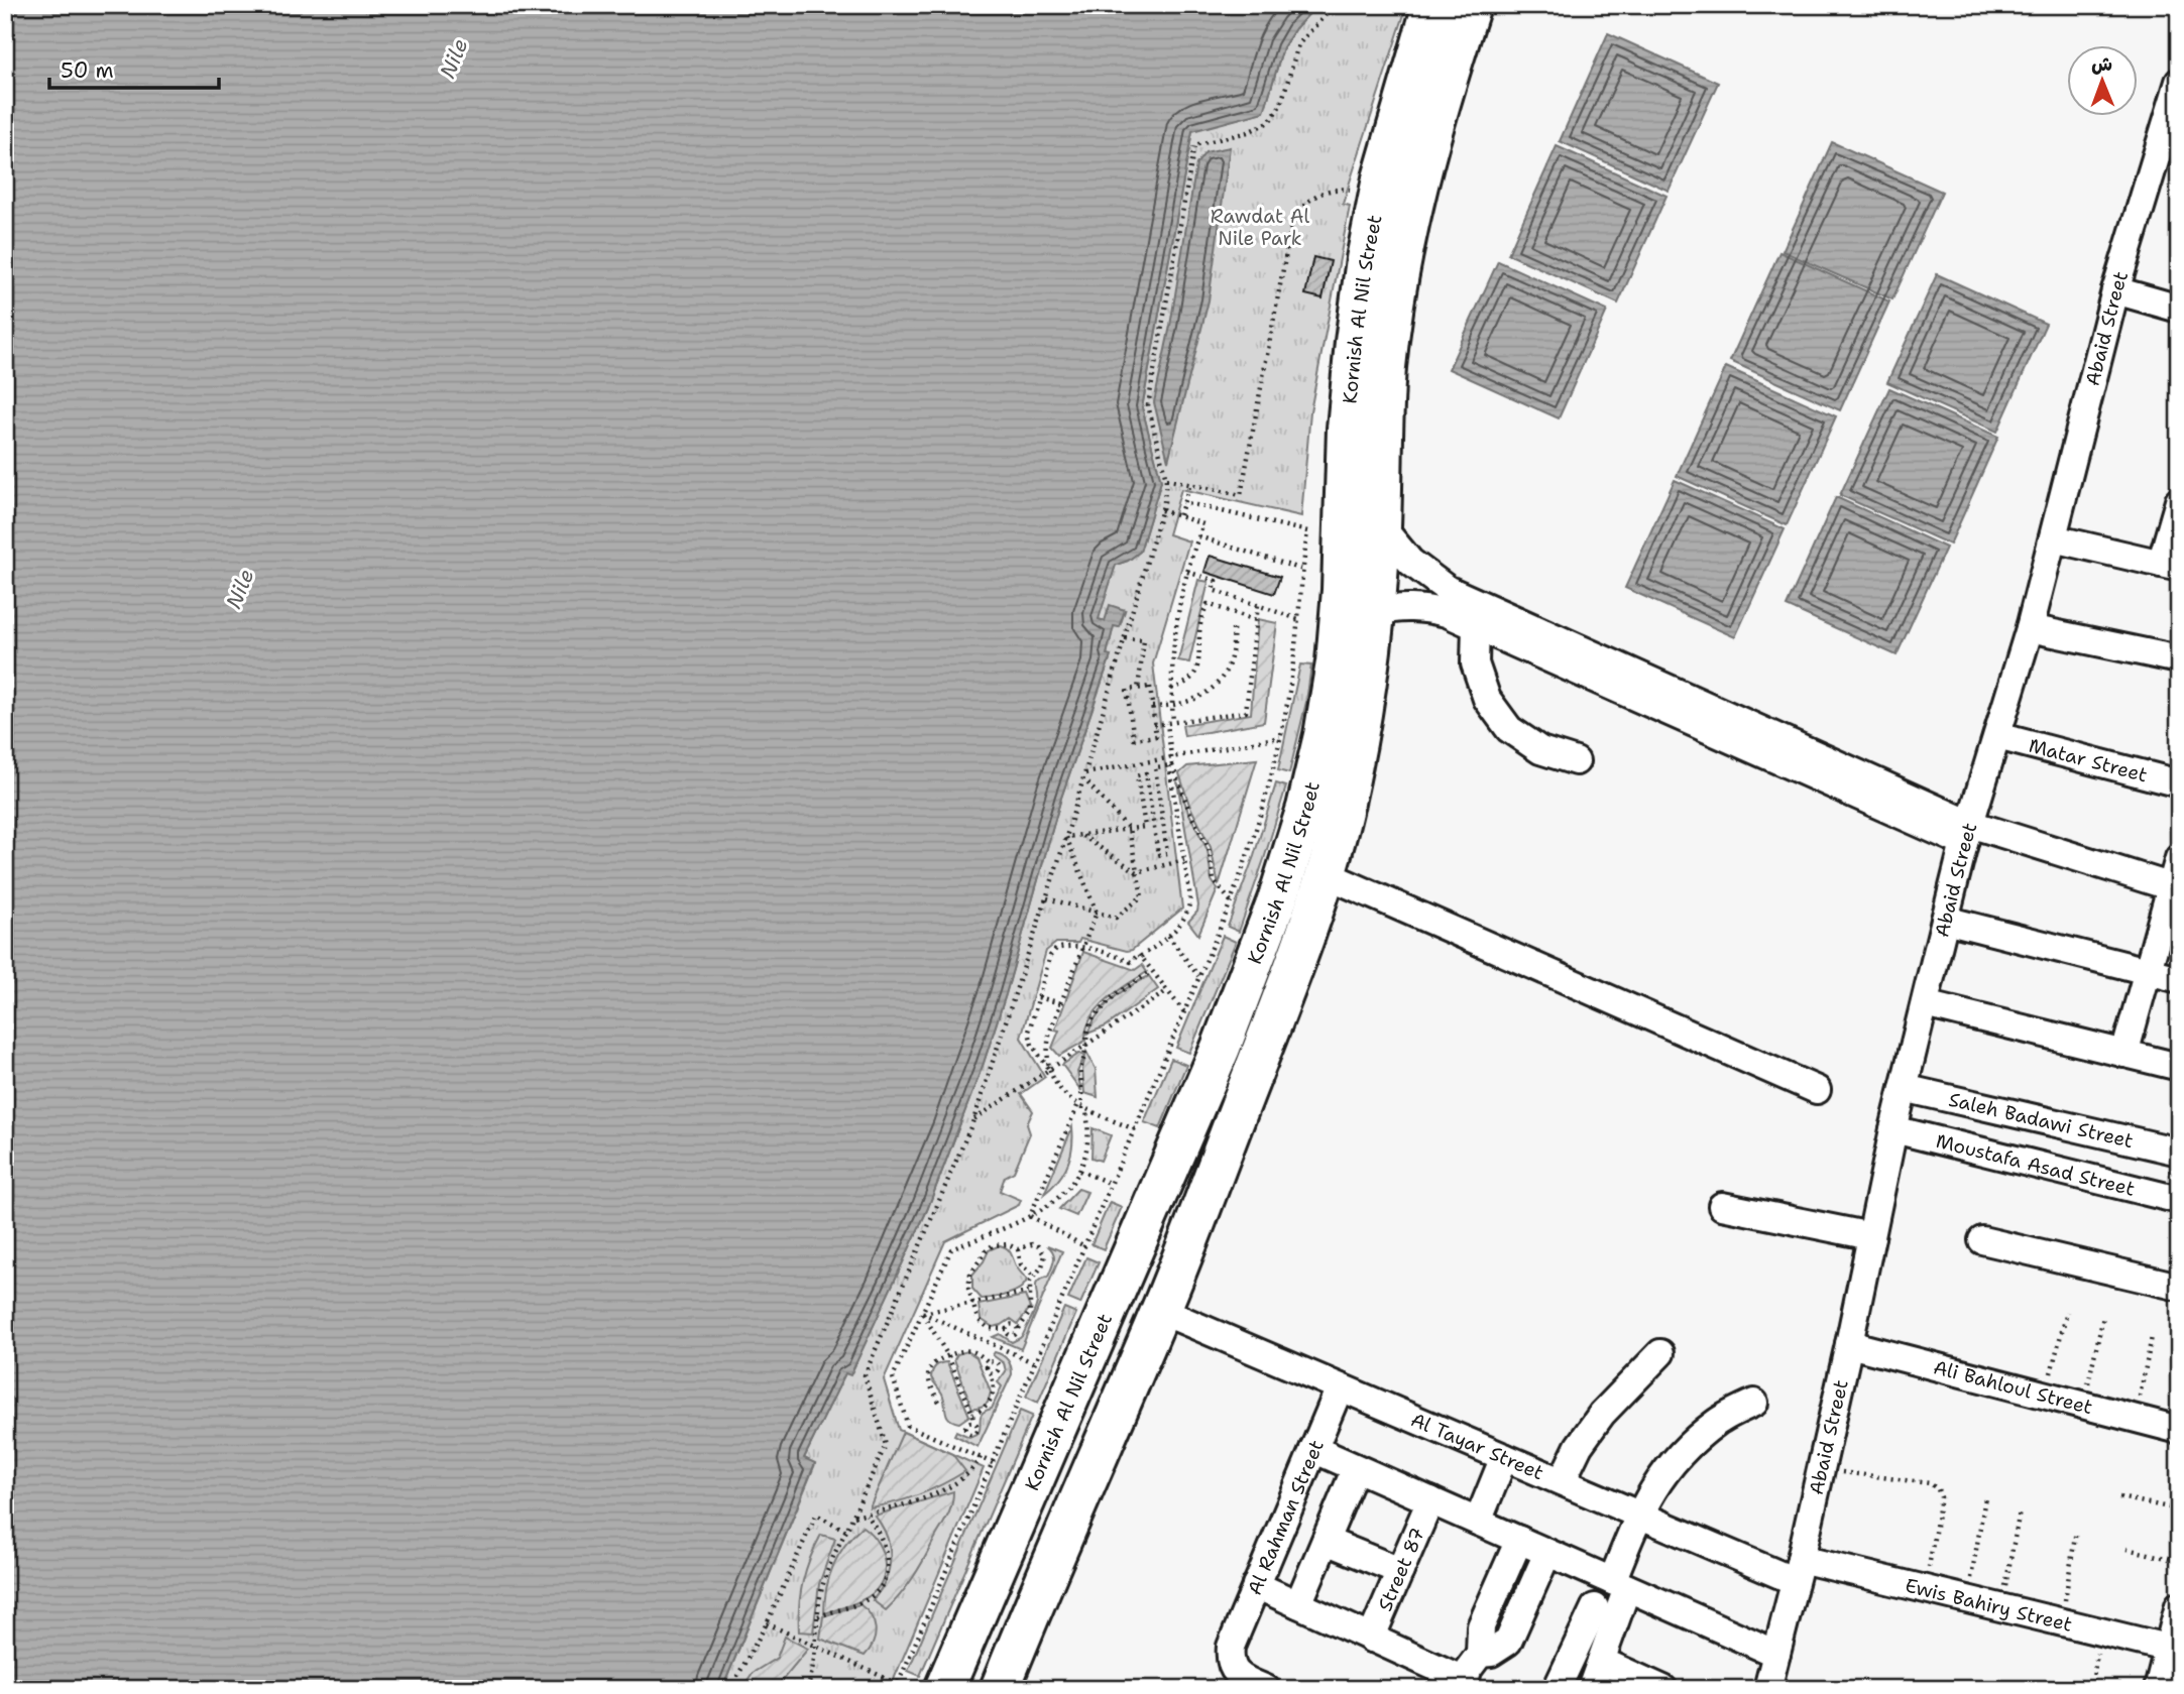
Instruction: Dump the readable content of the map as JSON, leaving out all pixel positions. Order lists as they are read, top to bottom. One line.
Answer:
{"streets":{"highway":["Kornish Al Nil Street"],"street":["Abaid Street","Matar Street","Saleh Badawi Street","Moustafa Asad Street","Ali Bahloul Street","Al Tayar Street","Al Rahman Street","Street 87","Ewis Bahiry Street"]},"crossings":[["Kornish Al Nil Street","Al Tayar Street"],["Abaid Street","Matar Street"],["Abaid Street","Saleh Badawi Street"],["Abaid Street","Moustafa Asad Street"],["Abaid Street","Ali Bahloul Street"],["Abaid Street","Al Tayar Street"],["Abaid Street","Ewis Bahiry Street"],["Al Tayar Street","Al Rahman Street"],["Al Tayar Street","Ewis Bahiry Street"]],"water":["Nile"],"parks":["Rawdat Al Nile Park"],"scale_bar":"50 m","north":"top"}
